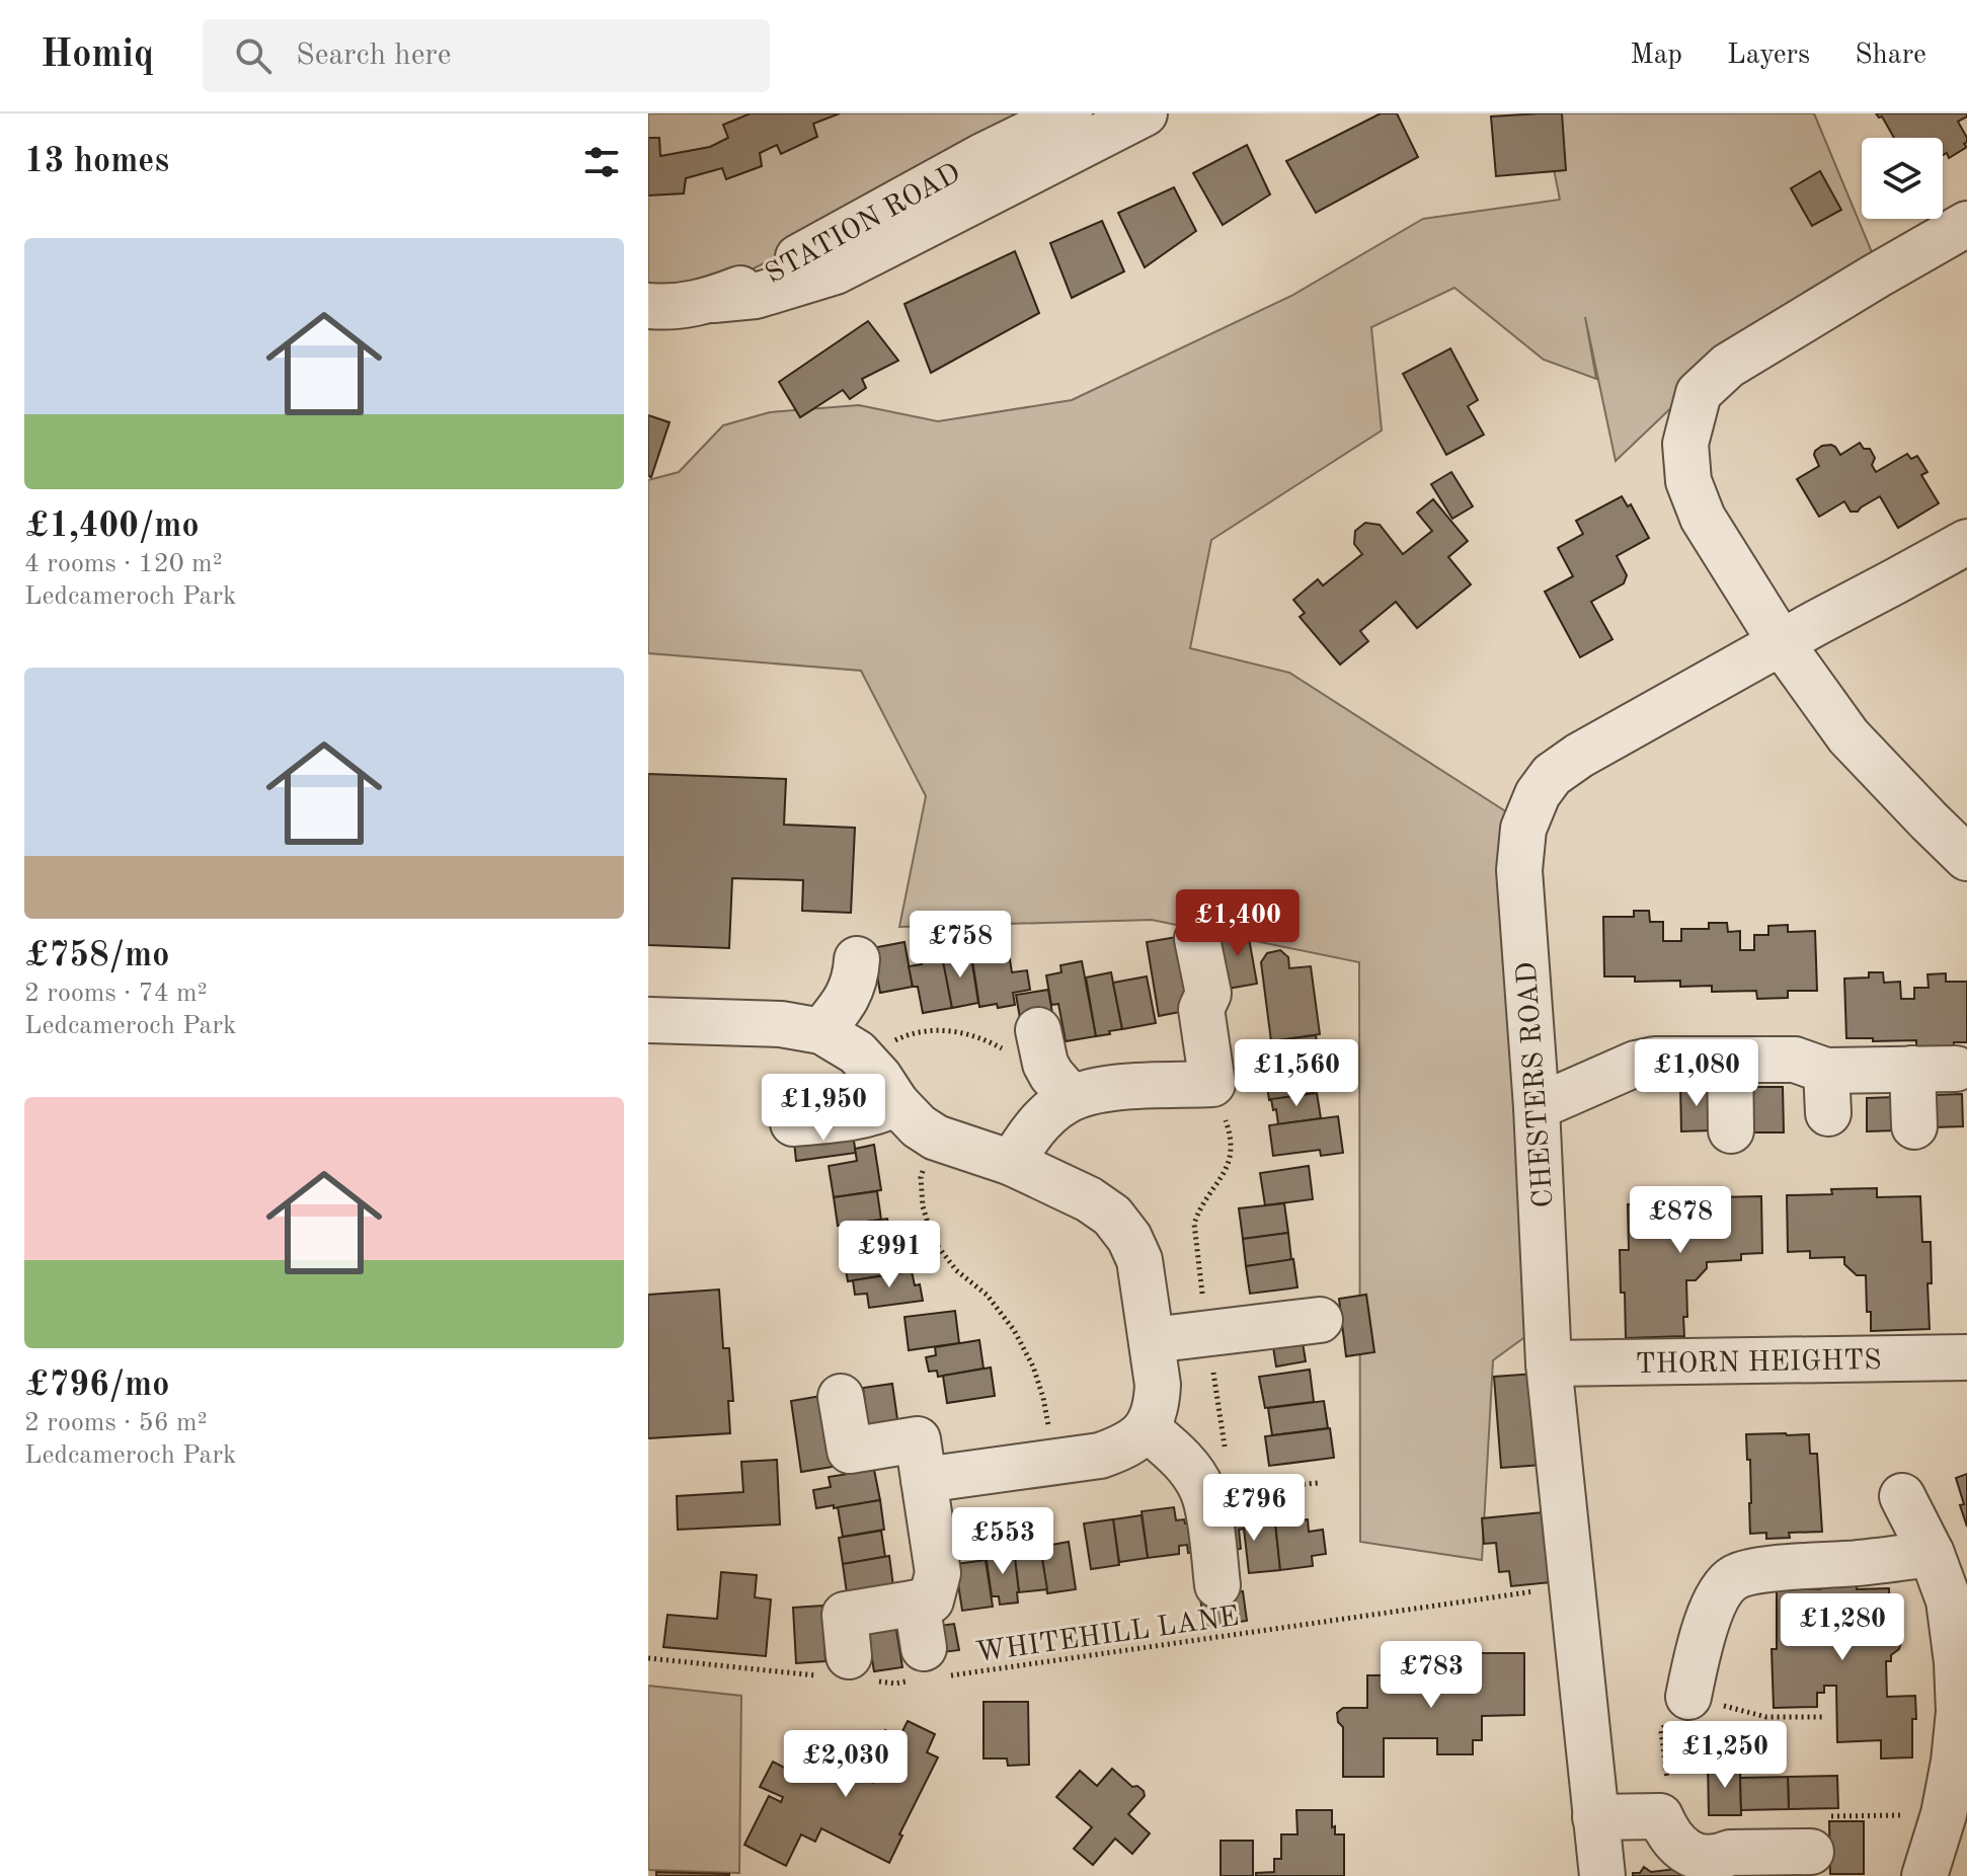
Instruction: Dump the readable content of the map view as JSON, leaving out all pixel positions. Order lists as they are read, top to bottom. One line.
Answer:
{"streets":{"street":["STATION ROAD","CHESTERS ROAD","THORN HEIGHTS"],"path":["WHITEHILL LANE"]},"crossings":[["CHESTERS ROAD","THORN HEIGHTS"],["CHESTERS ROAD","WHITEHILL LANE"]],"page":{"header":"Homiq","search":"Search here","nav":["Map","Layers","Share"],"heading":"13 homes","list":[{"name":"£1,400/mo","note":"4 rooms · 120 m² · Ledcameroch Park"},{"name":"£758/mo","note":"2 rooms · 74 m² · Ledcameroch Park"},{"name":"£796/mo","note":"2 rooms · 56 m² · Ledcameroch Park"}],"price":["£1,400","£758","£1,560","£1,080","£1,950","£878","£991","£796","£553","£1,280","£783","£1,250","£2,030"]}}
